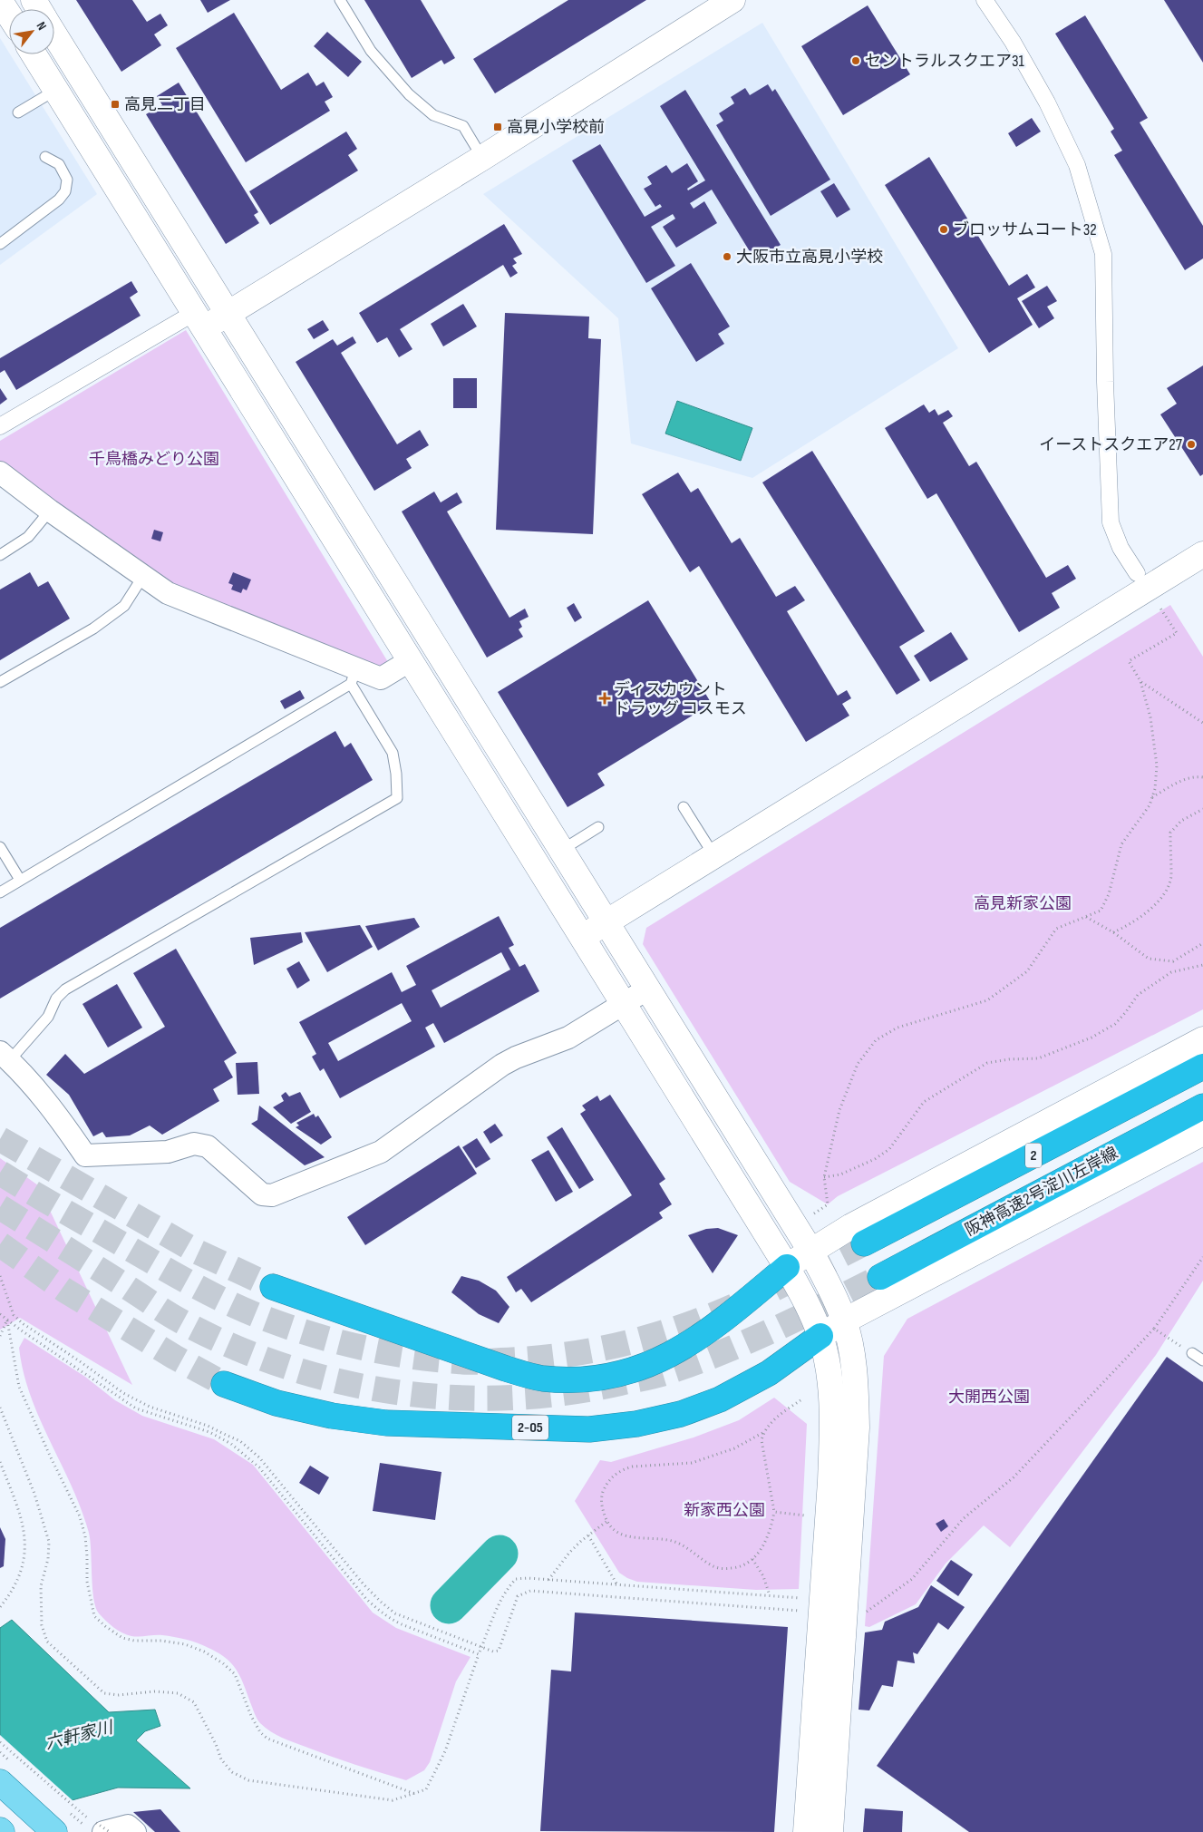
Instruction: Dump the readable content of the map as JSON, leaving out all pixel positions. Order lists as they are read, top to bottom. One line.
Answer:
{"streets":{"highway":["2","阪神高速2号淀川左岸線","2-05"]},"water":["六軒家川"],"parks":["千鳥橋みどり公園","高見新家公園","大開西公園","新家西公園"],"places":{"other":["セントラルスクエア31","ブロッサムコート32","大阪市立高見小学校","イーストスクエア27"],"transit":["高見二丁目","高見小学校前"],"health":["ディスカウント ドラッグ コスモス"]},"north":"top right"}
